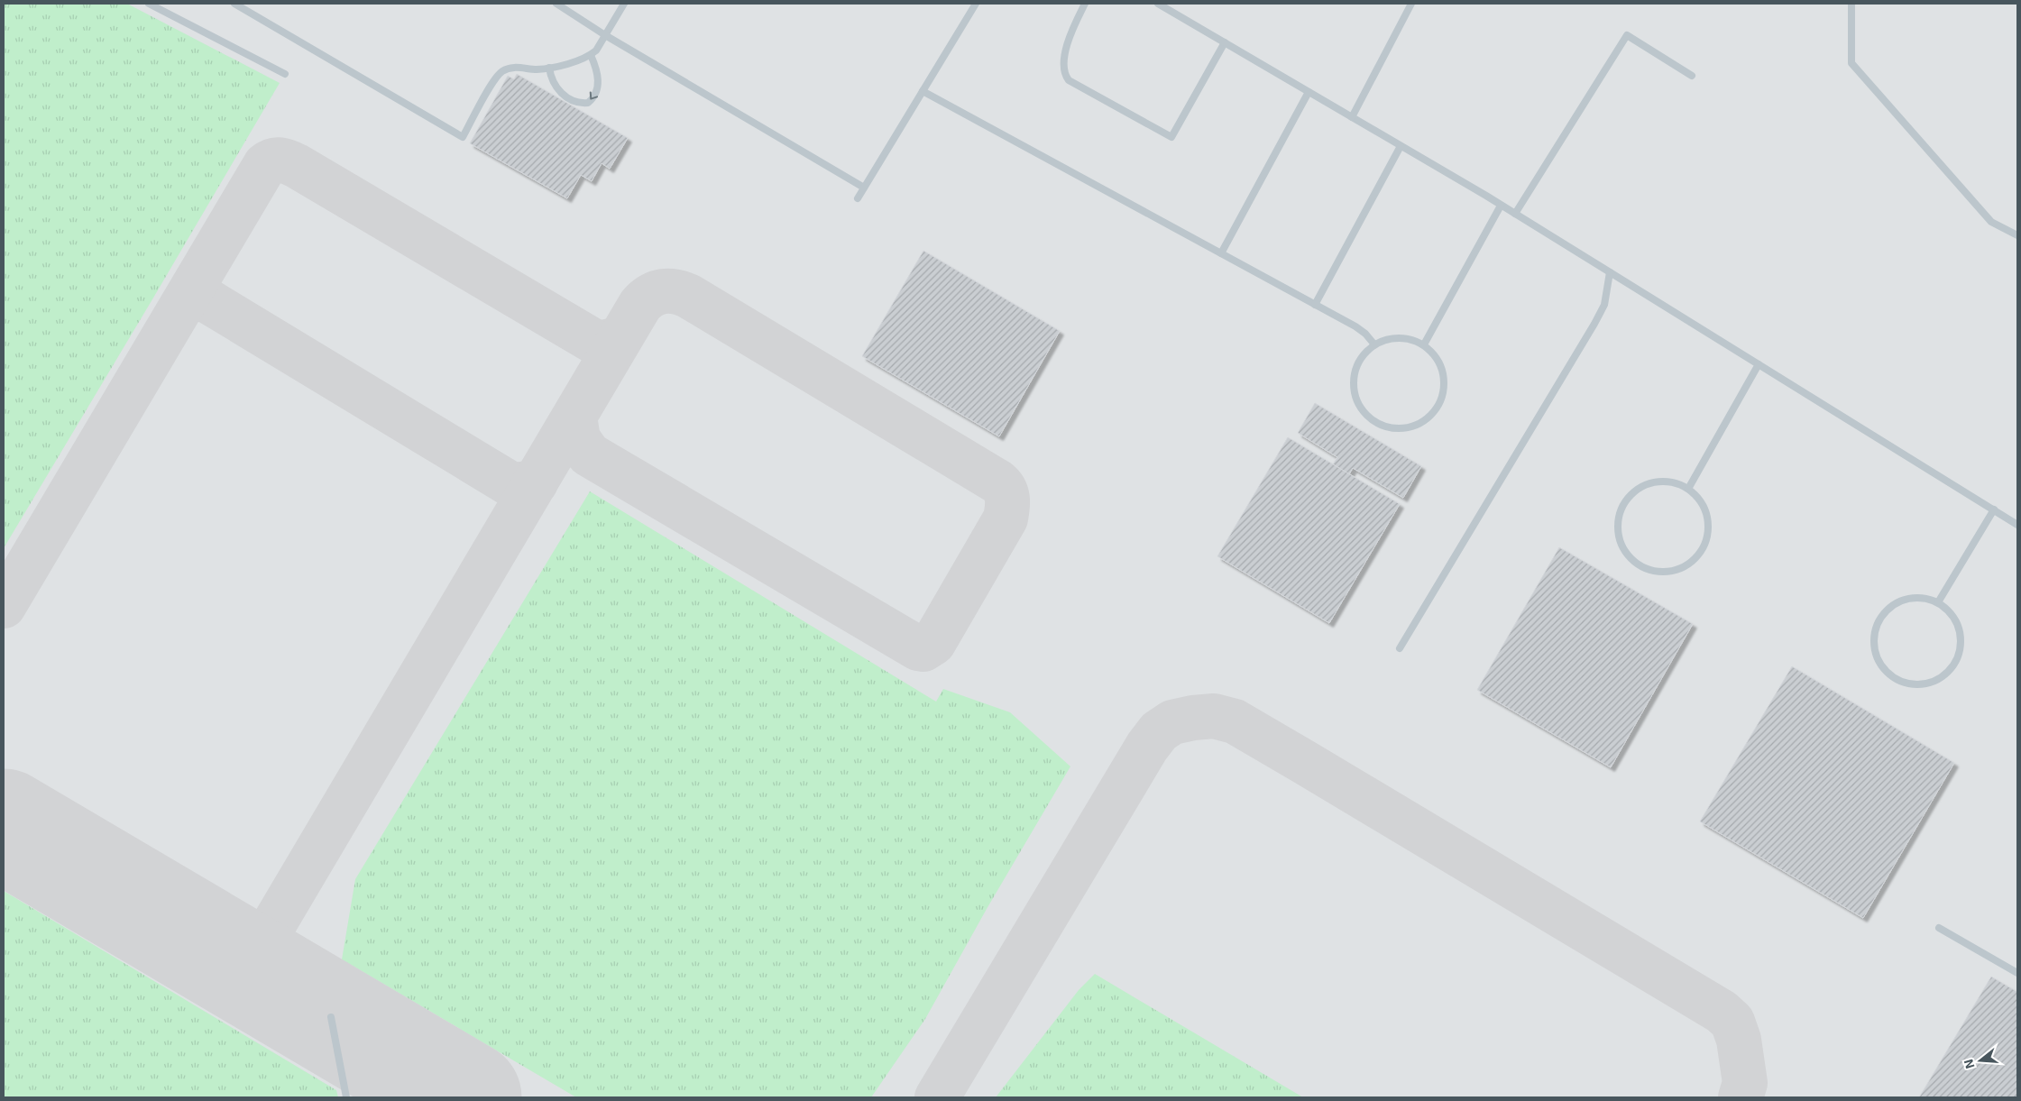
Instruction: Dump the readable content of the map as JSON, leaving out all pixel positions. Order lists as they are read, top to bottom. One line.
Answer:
{"north":"left"}
